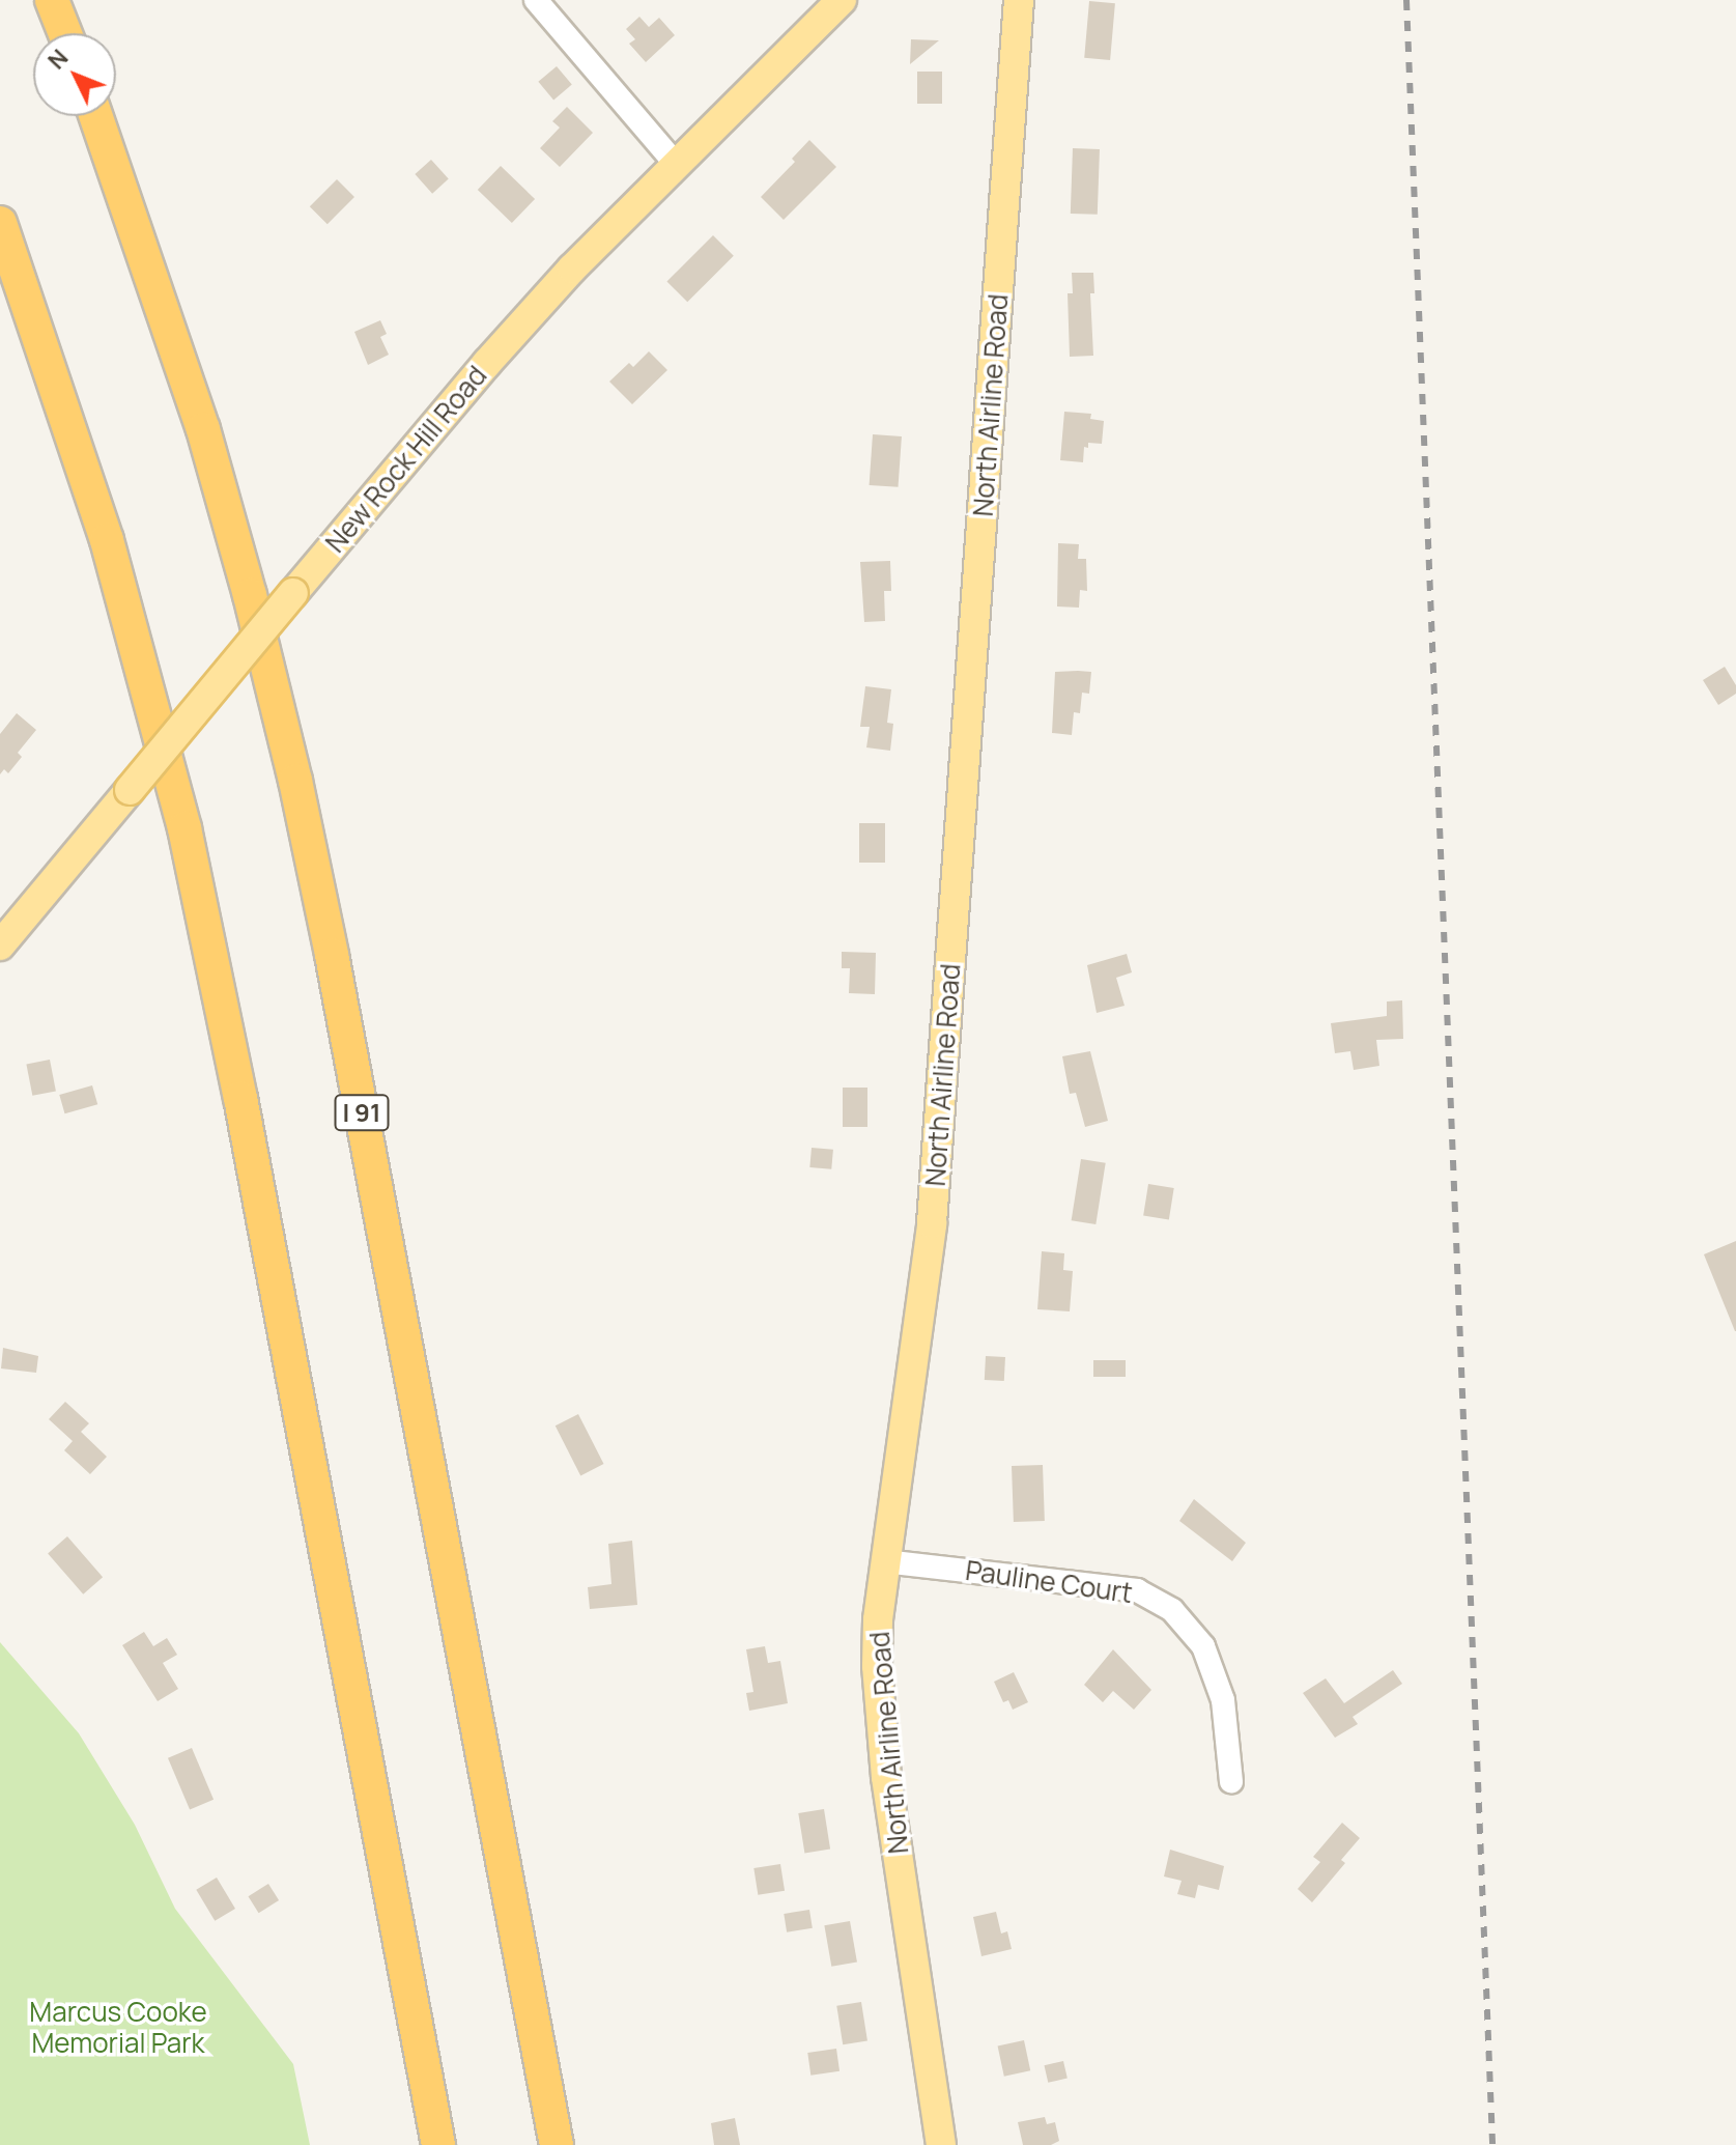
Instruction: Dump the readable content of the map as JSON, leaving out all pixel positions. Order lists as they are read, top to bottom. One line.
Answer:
{"streets":{"highway":["I 91"],"main road":["North Airline Road","New Rock Hill Road"],"street":["Pauline Court"]},"crossings":[["North Airline Road","Pauline Court"]],"parks":["Marcus Cooke Memorial Park"],"north":"top left"}
